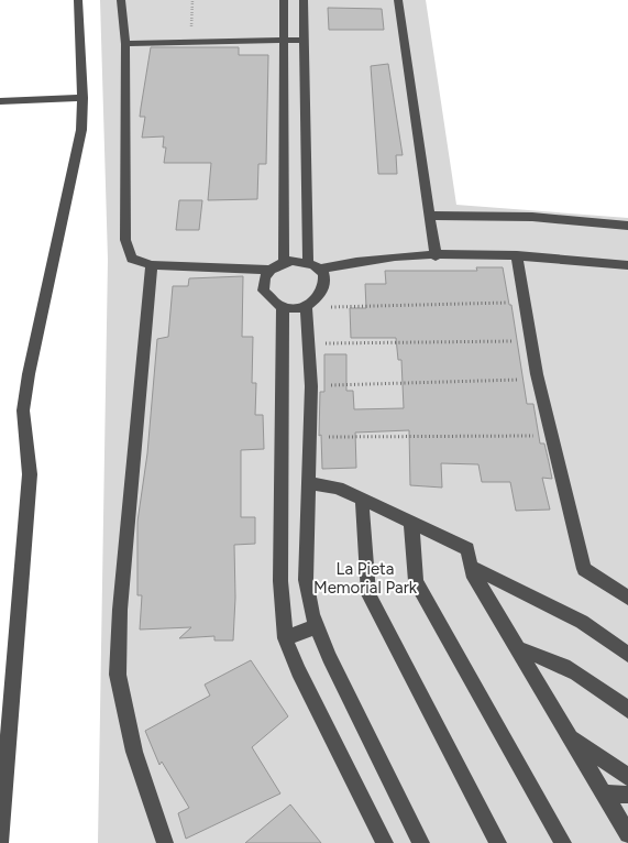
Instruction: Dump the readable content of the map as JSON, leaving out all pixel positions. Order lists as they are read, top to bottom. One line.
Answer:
{"parks":["La Pieta Memorial Park"]}
